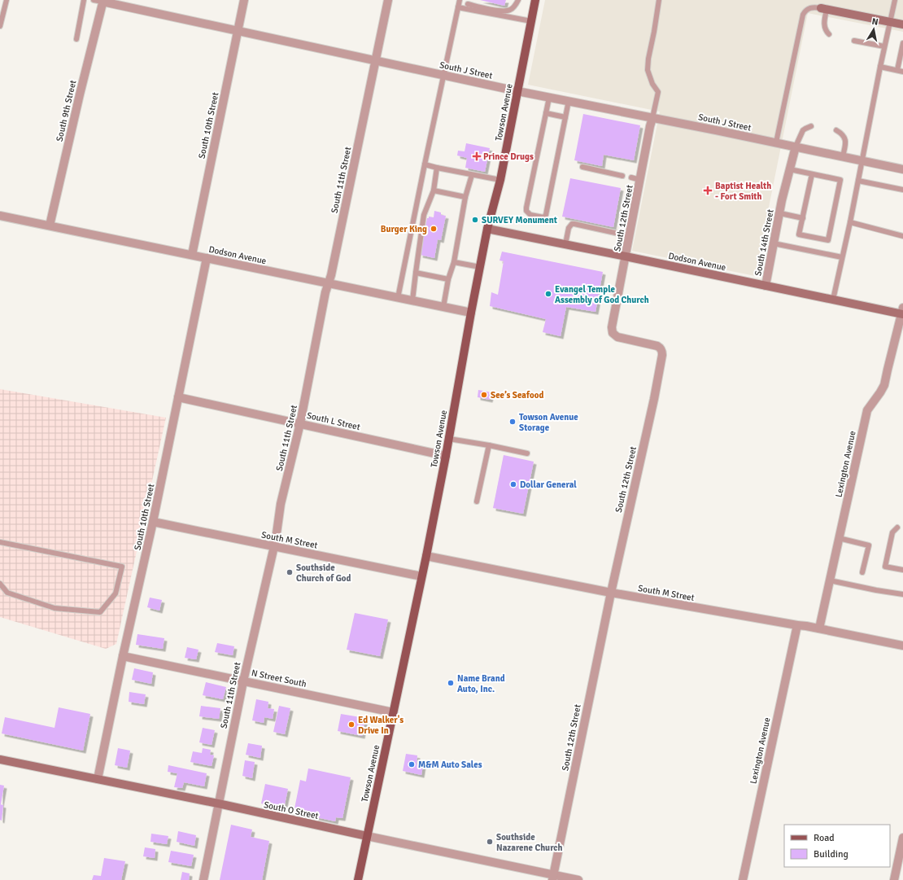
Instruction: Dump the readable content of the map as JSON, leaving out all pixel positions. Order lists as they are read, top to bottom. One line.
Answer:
{"streets":{"main road":["Towson Avenue"],"street":["South J Street","South 9th Street","South 10th Street","South 11th Street","South 12th Street","South 14th Street","Dodson Avenue","South L Street","Lexington Avenue","South M Street","N Street South","South O Street"]},"crossings":[["South J Street","South 9th Street"],["South J Street","Towson Avenue"],["South J Street","South 10th Street"],["South J Street","South 11th Street"],["South J Street","South 12th Street"],["South J Street","South 14th Street"],["South 9th Street","Dodson Avenue"],["Towson Avenue","Dodson Avenue"],["Towson Avenue","South L Street"],["Towson Avenue","South M Street"],["Towson Avenue","N Street South"],["Towson Avenue","South O Street"],["South 10th Street","Dodson Avenue"],["South 10th Street","South L Street"],["South 10th Street","South M Street"],["South 10th Street","N Street South"],["South 10th Street","South O Street"],["South 11th Street","Dodson Avenue"],["South 11th Street","South L Street"],["South 11th Street","South M Street"],["South 11th Street","N Street South"],["South 11th Street","South O Street"],["South 12th Street","Dodson Avenue"],["South 12th Street","South M Street"],["South 12th Street","South O Street"],["South 14th Street","Dodson Avenue"],["Dodson Avenue","Lexington Avenue"],["Lexington Avenue","South M Street"]],"places":{"health":["Prince Drugs","Baptist Health - Fort Smith"],"other":["SURVEY Monument","Burger King","Evangel Temple Assembly of God Church","See’s Seafood","Towson Avenue Storage","Dollar General","Southside Church of God","Name Brand Auto, Inc.","Ed Walker's Drive In","M&M Auto Sales","Southside Nazarene Church"]},"legend":["Road","Building"],"north":"top"}
